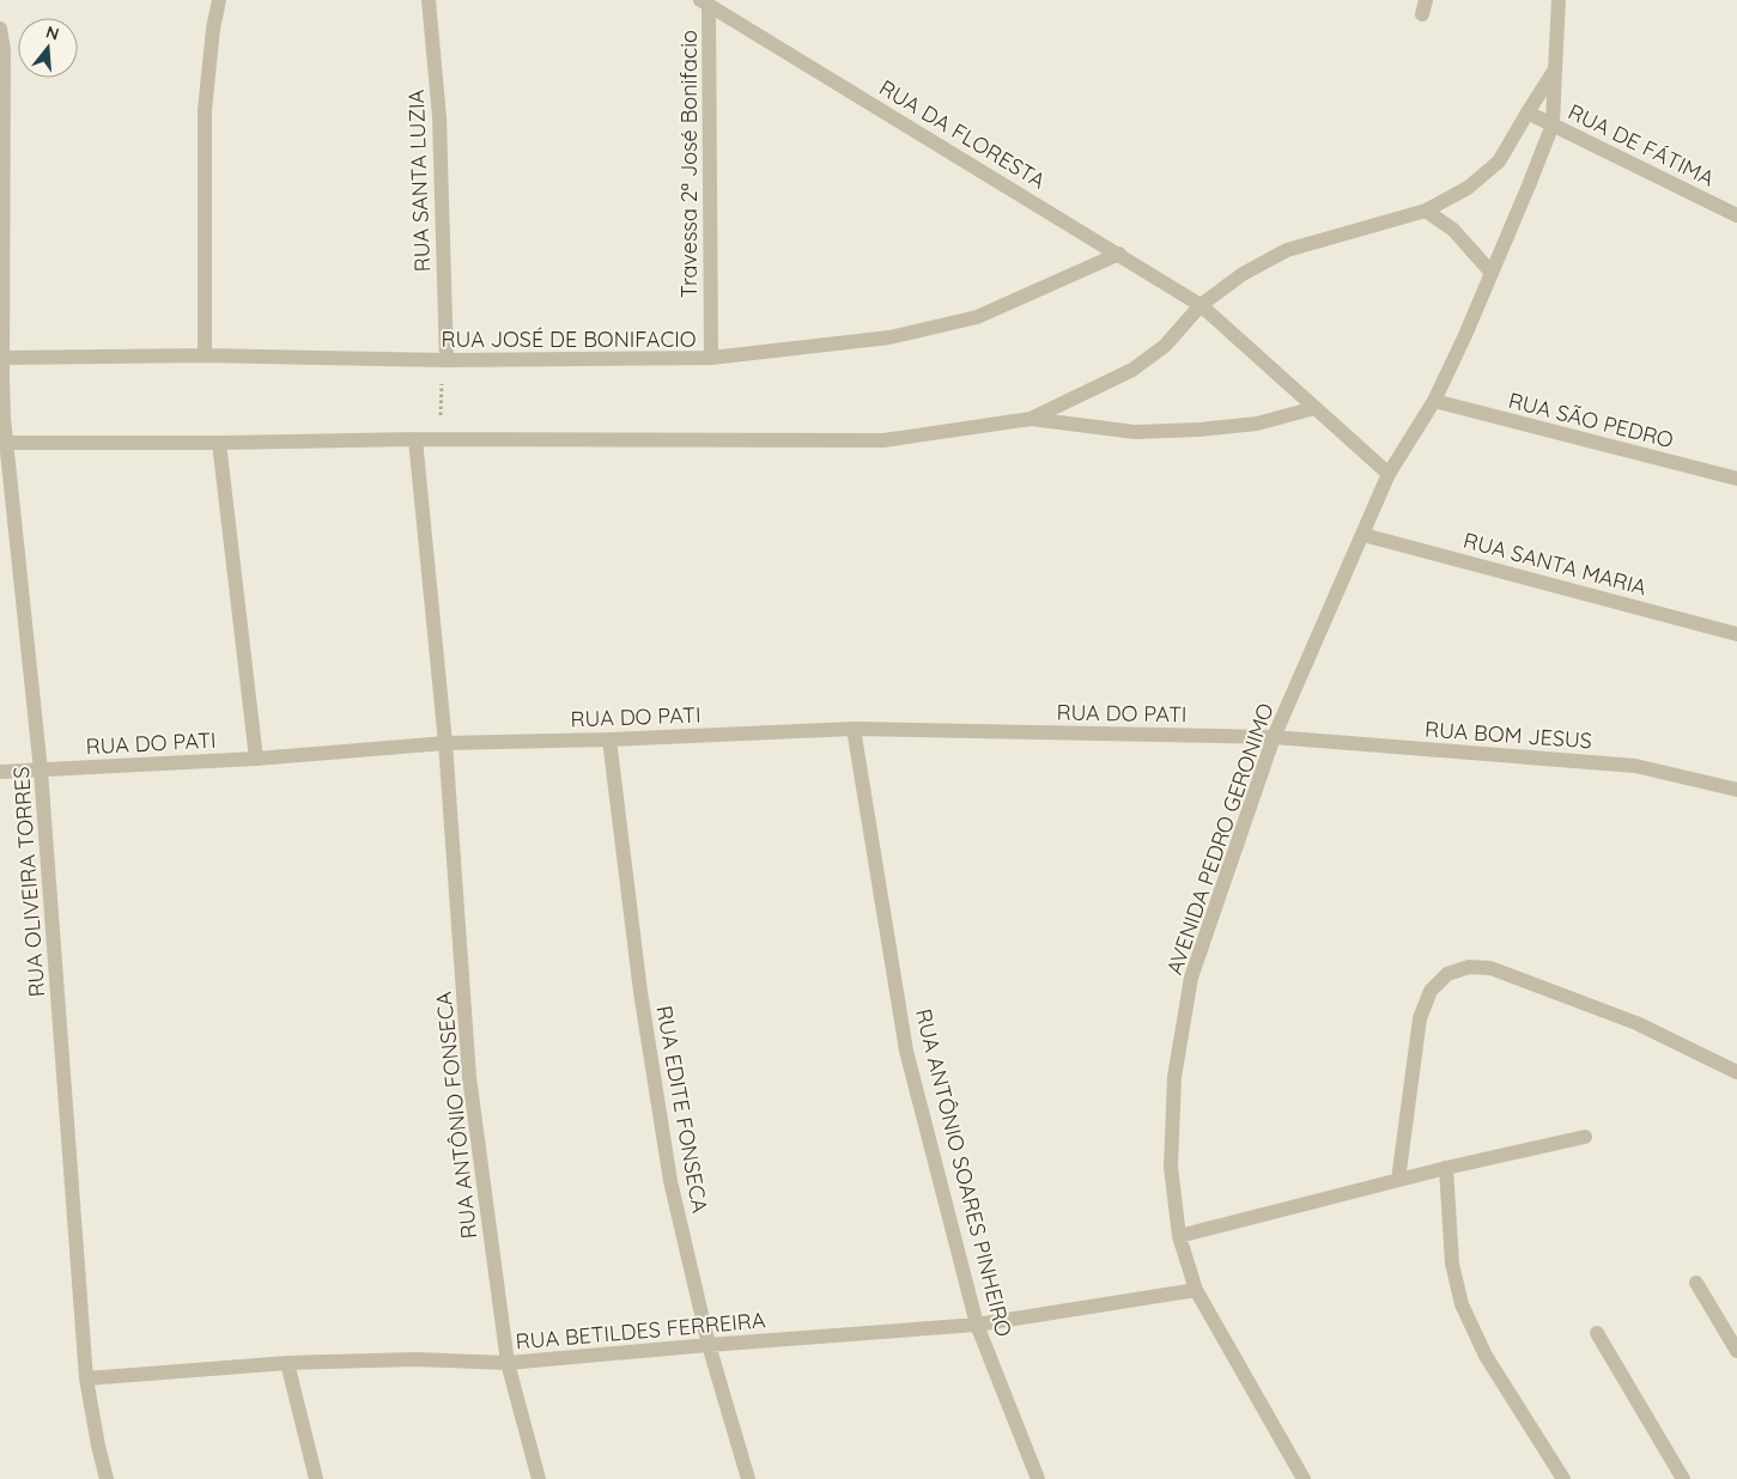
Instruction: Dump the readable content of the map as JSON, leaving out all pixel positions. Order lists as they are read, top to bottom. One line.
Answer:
{"streets":{"street":["RUA DA FLORESTA","RUA DE FÁTIMA","Travessa 2ª José Bonifacio","RUA SANTA LUZIA","RUA JOSÉ DE BONIFACIO","RUA SÃO PEDRO","RUA SANTA MARIA","RUA DO PATI","RUA BOM JESUS","AVENIDA PEDRO GERONIMO","RUA OLIVEIRA TORRES","RUA EDITE FONSECA","RUA ANTÔNIO FONSECA","RUA ANTÔNIO SOARES PINHEIRO","RUA BETILDES FERREIRA"]},"crossings":[["RUA DA FLORESTA","Travessa 2ª José Bonifacio"],["RUA DA FLORESTA","RUA JOSÉ DE BONIFACIO"],["RUA DA FLORESTA","AVENIDA PEDRO GERONIMO"],["RUA DE FÁTIMA","AVENIDA PEDRO GERONIMO"],["Travessa 2ª José Bonifacio","RUA JOSÉ DE BONIFACIO"],["RUA SANTA LUZIA","RUA JOSÉ DE BONIFACIO"],["RUA JOSÉ DE BONIFACIO","RUA OLIVEIRA TORRES"],["RUA SÃO PEDRO","AVENIDA PEDRO GERONIMO"],["RUA SANTA MARIA","AVENIDA PEDRO GERONIMO"],["RUA DO PATI","RUA BOM JESUS"],["RUA DO PATI","AVENIDA PEDRO GERONIMO"],["RUA DO PATI","RUA OLIVEIRA TORRES"],["RUA DO PATI","RUA EDITE FONSECA"],["RUA DO PATI","RUA ANTÔNIO FONSECA"],["RUA DO PATI","RUA ANTÔNIO SOARES PINHEIRO"],["RUA BOM JESUS","AVENIDA PEDRO GERONIMO"],["AVENIDA PEDRO GERONIMO","RUA BETILDES FERREIRA"],["RUA OLIVEIRA TORRES","RUA BETILDES FERREIRA"],["RUA EDITE FONSECA","RUA BETILDES FERREIRA"],["RUA ANTÔNIO FONSECA","RUA BETILDES FERREIRA"],["RUA ANTÔNIO SOARES PINHEIRO","RUA BETILDES FERREIRA"]],"north":"top"}
